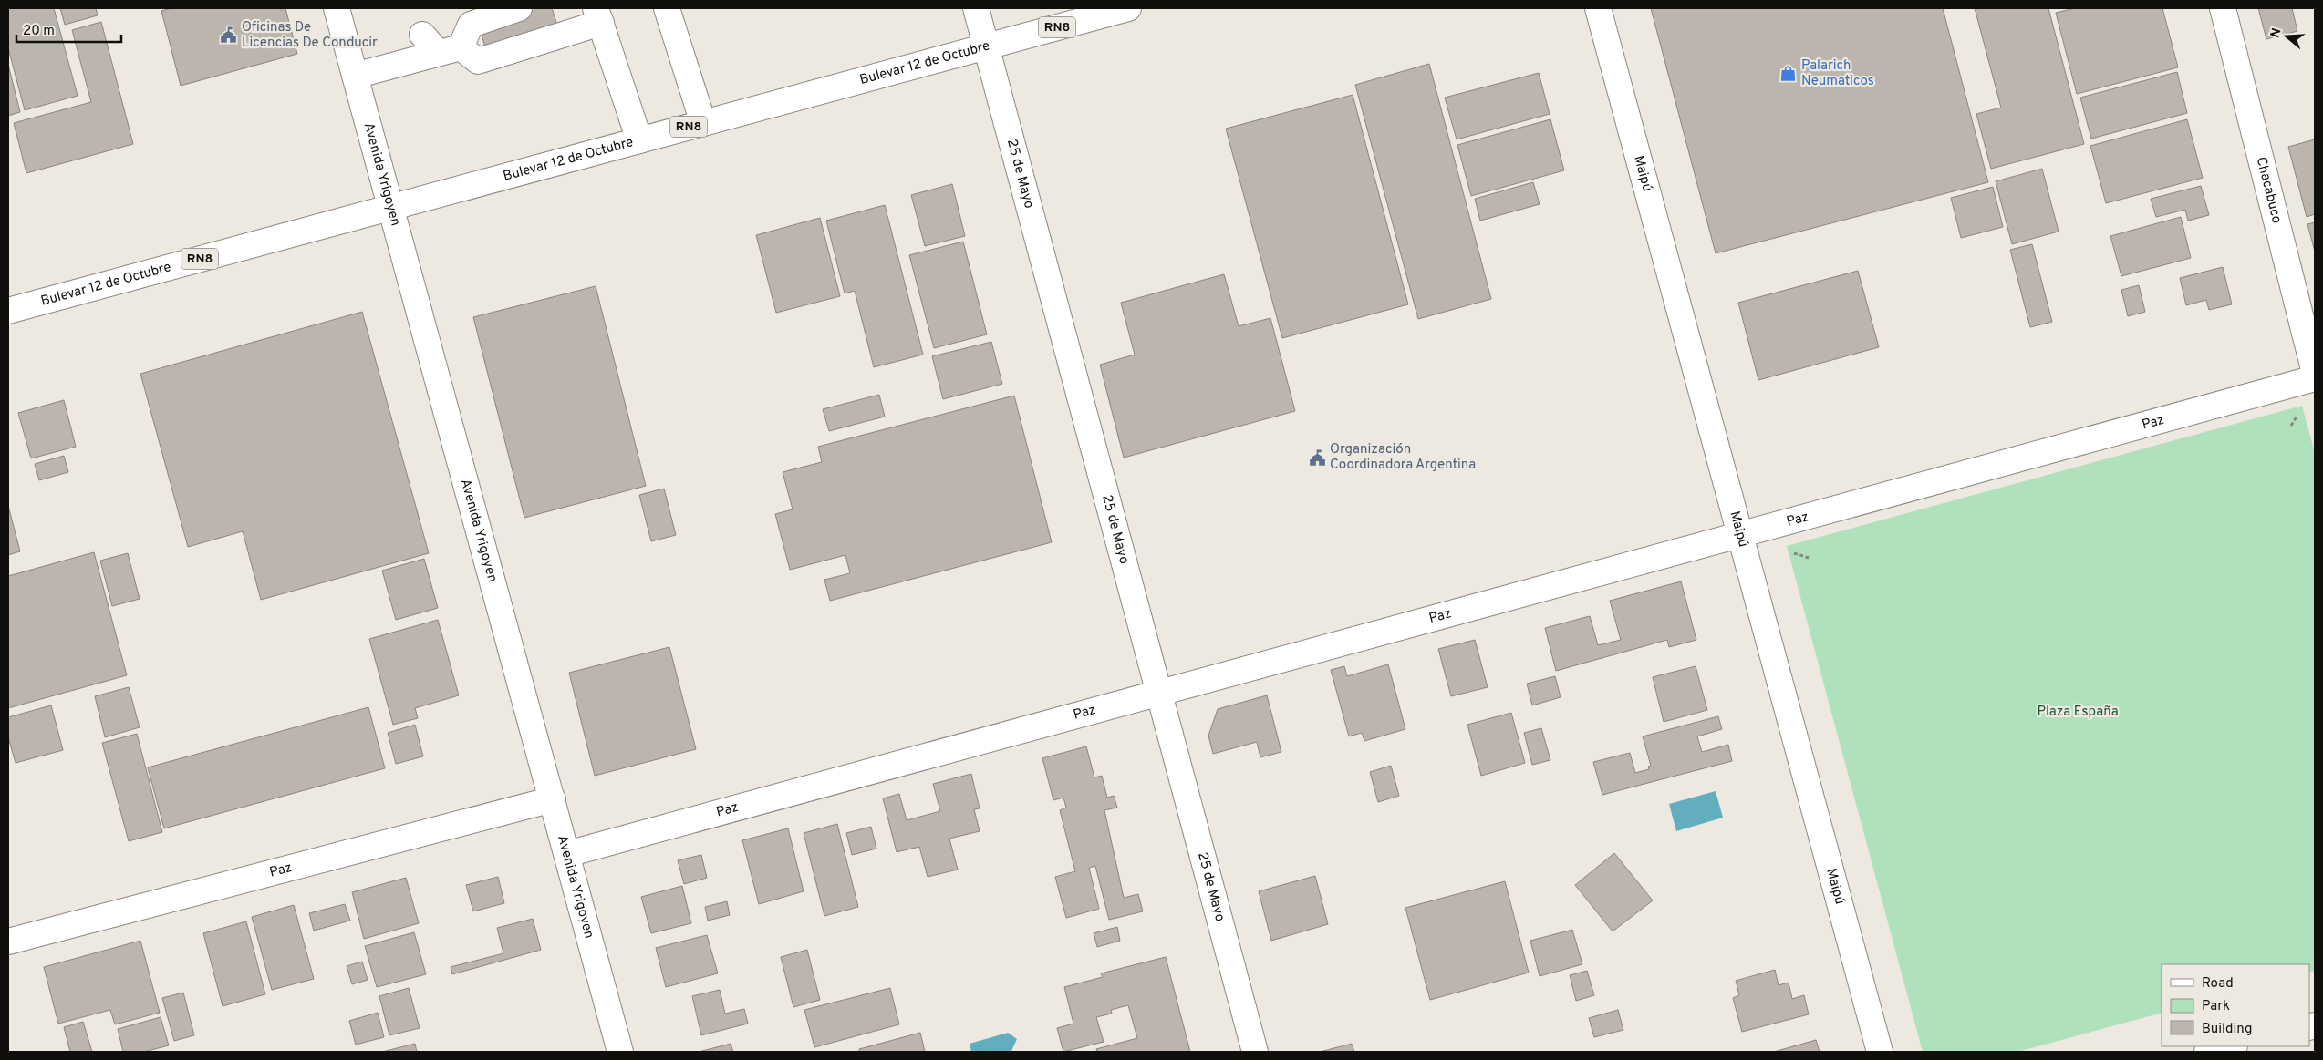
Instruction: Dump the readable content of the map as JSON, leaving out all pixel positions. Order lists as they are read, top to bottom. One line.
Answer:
{"streets":{"main road":["RN8","Bulevar 12 de Octubre","Avenida Yrigoyen","25 de Mayo","Maipú","Chacabuco","Paz"]},"crossings":[["Bulevar 12 de Octubre","Avenida Yrigoyen"],["Bulevar 12 de Octubre","25 de Mayo"],["Avenida Yrigoyen","Paz"],["25 de Mayo","Paz"],["Maipú","Paz"]],"parks":["Plaza España"],"places":{"public building":["Oficinas De Licencias De Conducir","Organización Coordinadora Argentina"],"shop":["Palarich Neumaticos"]},"legend":["Road","Park","Building"],"scale_bar":"20 m","north":"left"}
